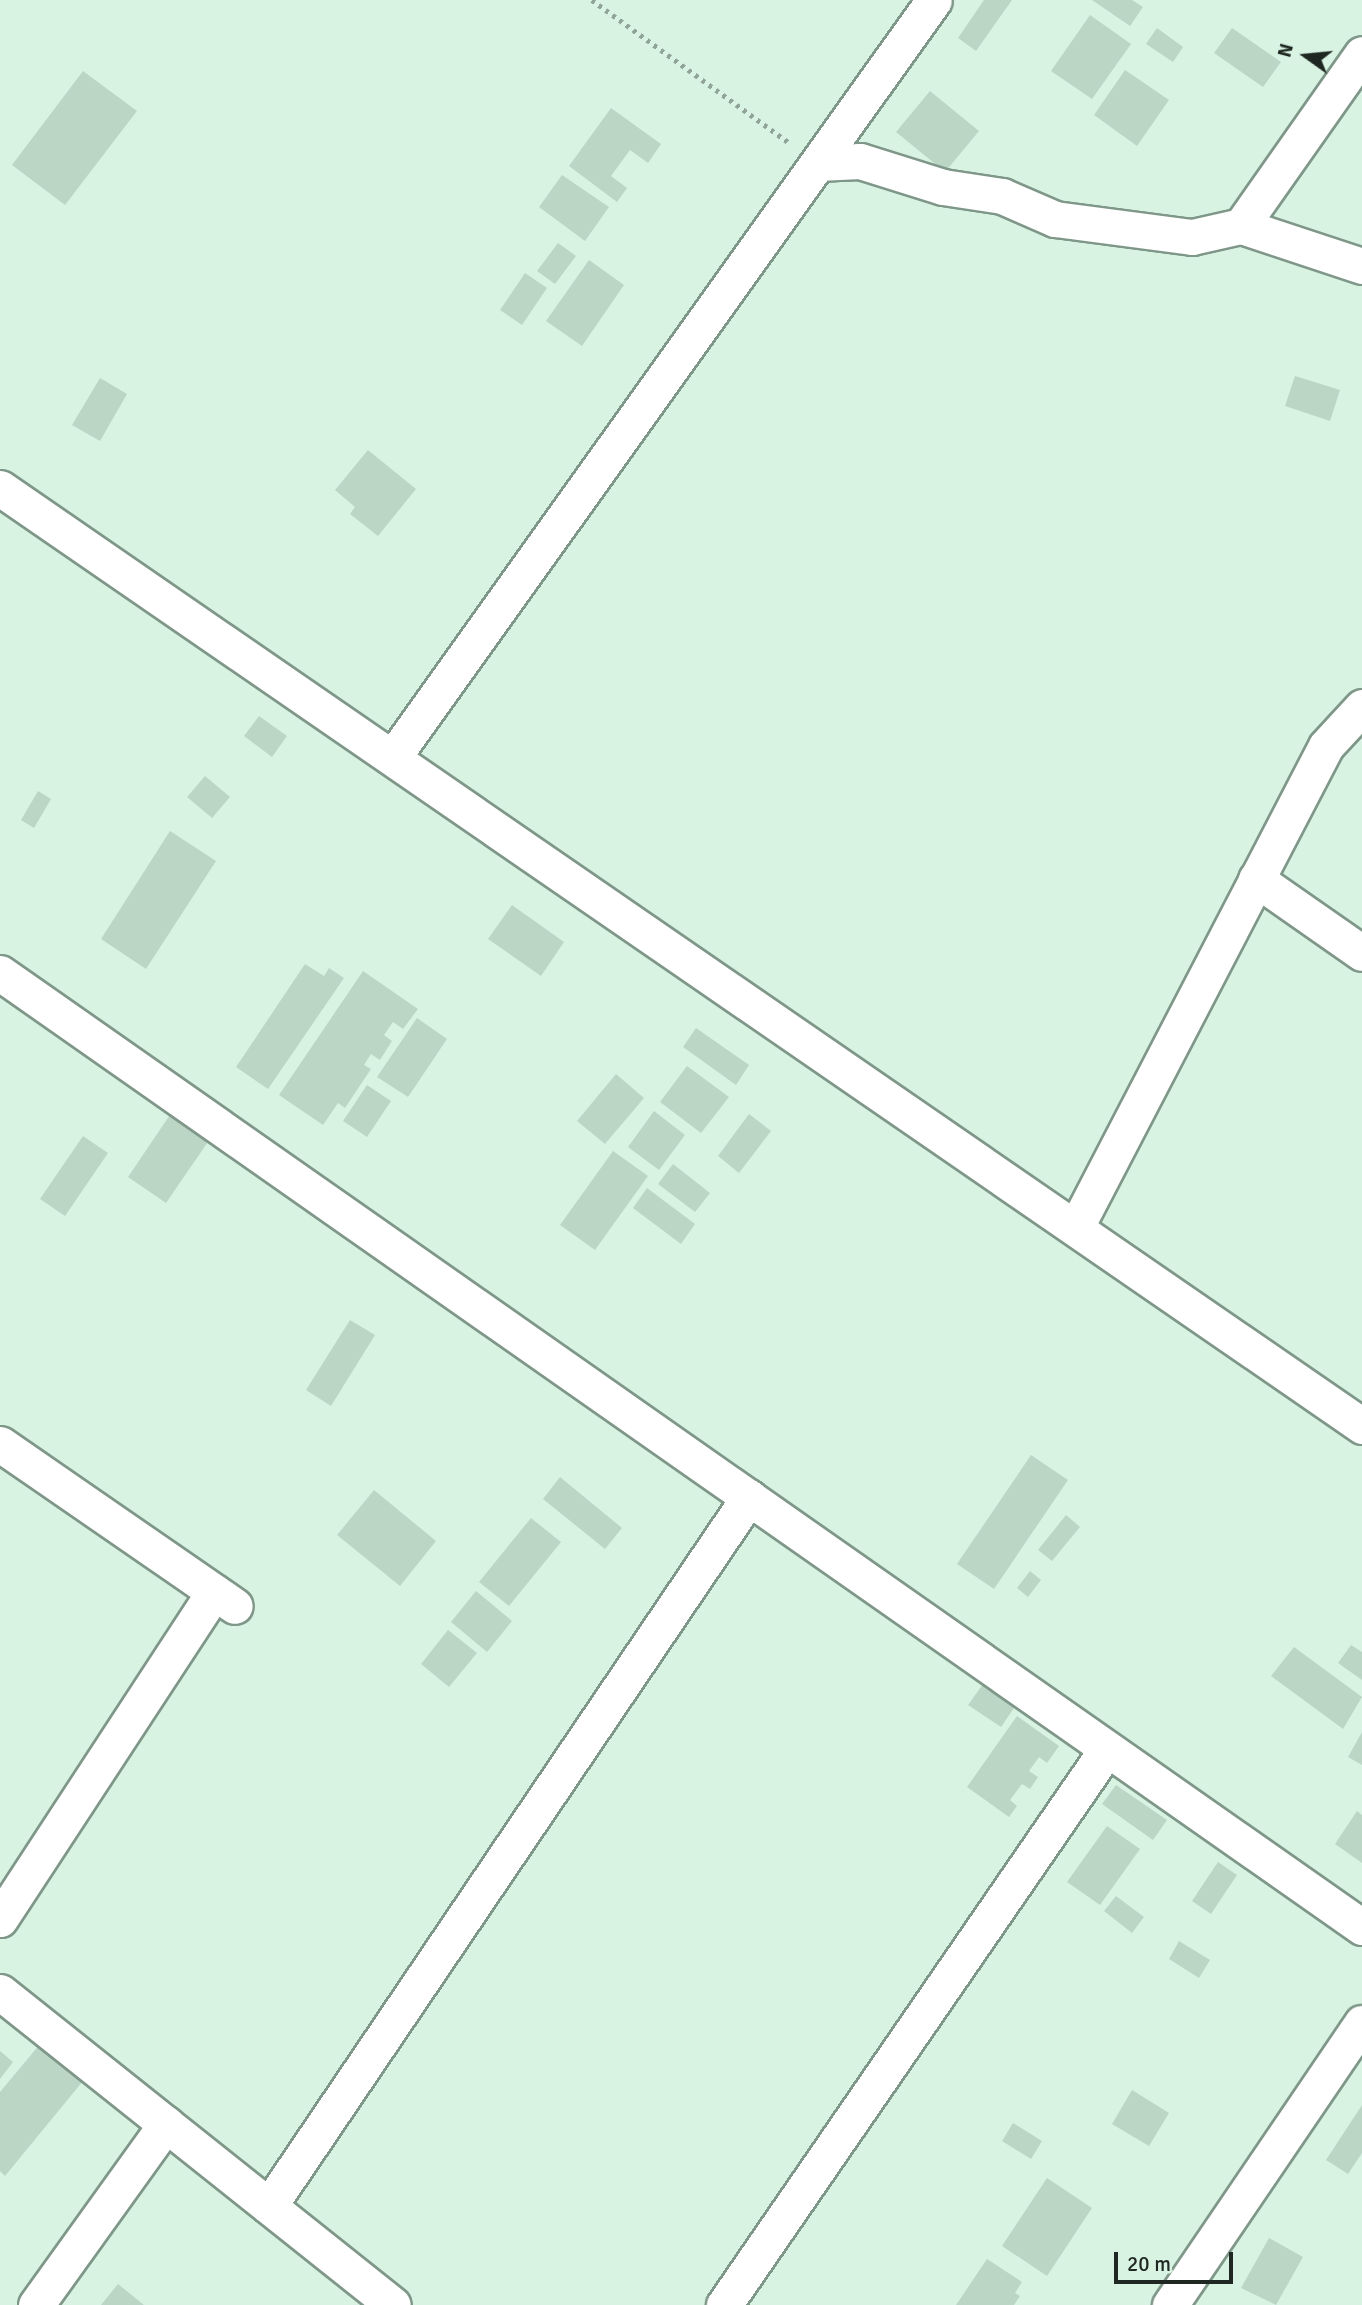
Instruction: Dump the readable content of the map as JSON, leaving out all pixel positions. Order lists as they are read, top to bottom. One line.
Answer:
{"scale_bar":"20 m","north":"left"}
